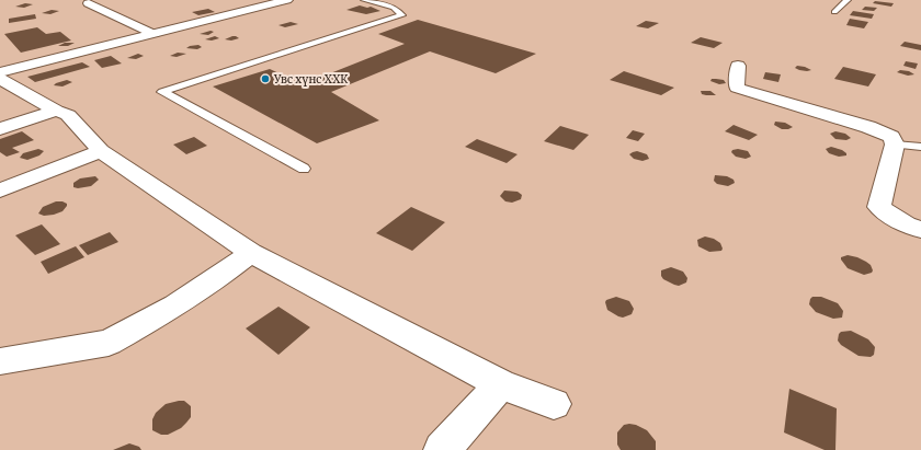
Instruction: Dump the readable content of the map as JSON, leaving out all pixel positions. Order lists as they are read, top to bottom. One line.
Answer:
{"places":["Увс хүнс ХХК"]}
